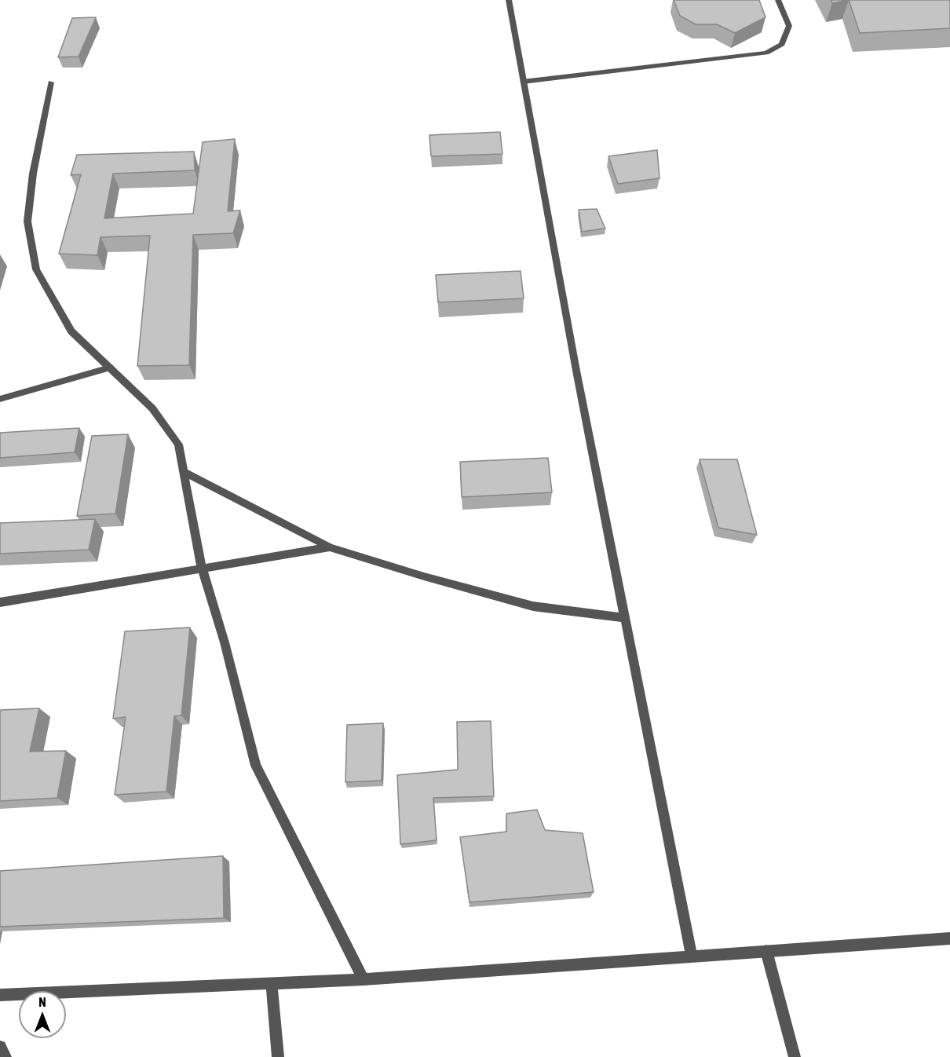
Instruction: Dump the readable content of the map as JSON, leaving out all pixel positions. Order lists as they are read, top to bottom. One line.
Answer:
{"north":"top"}
